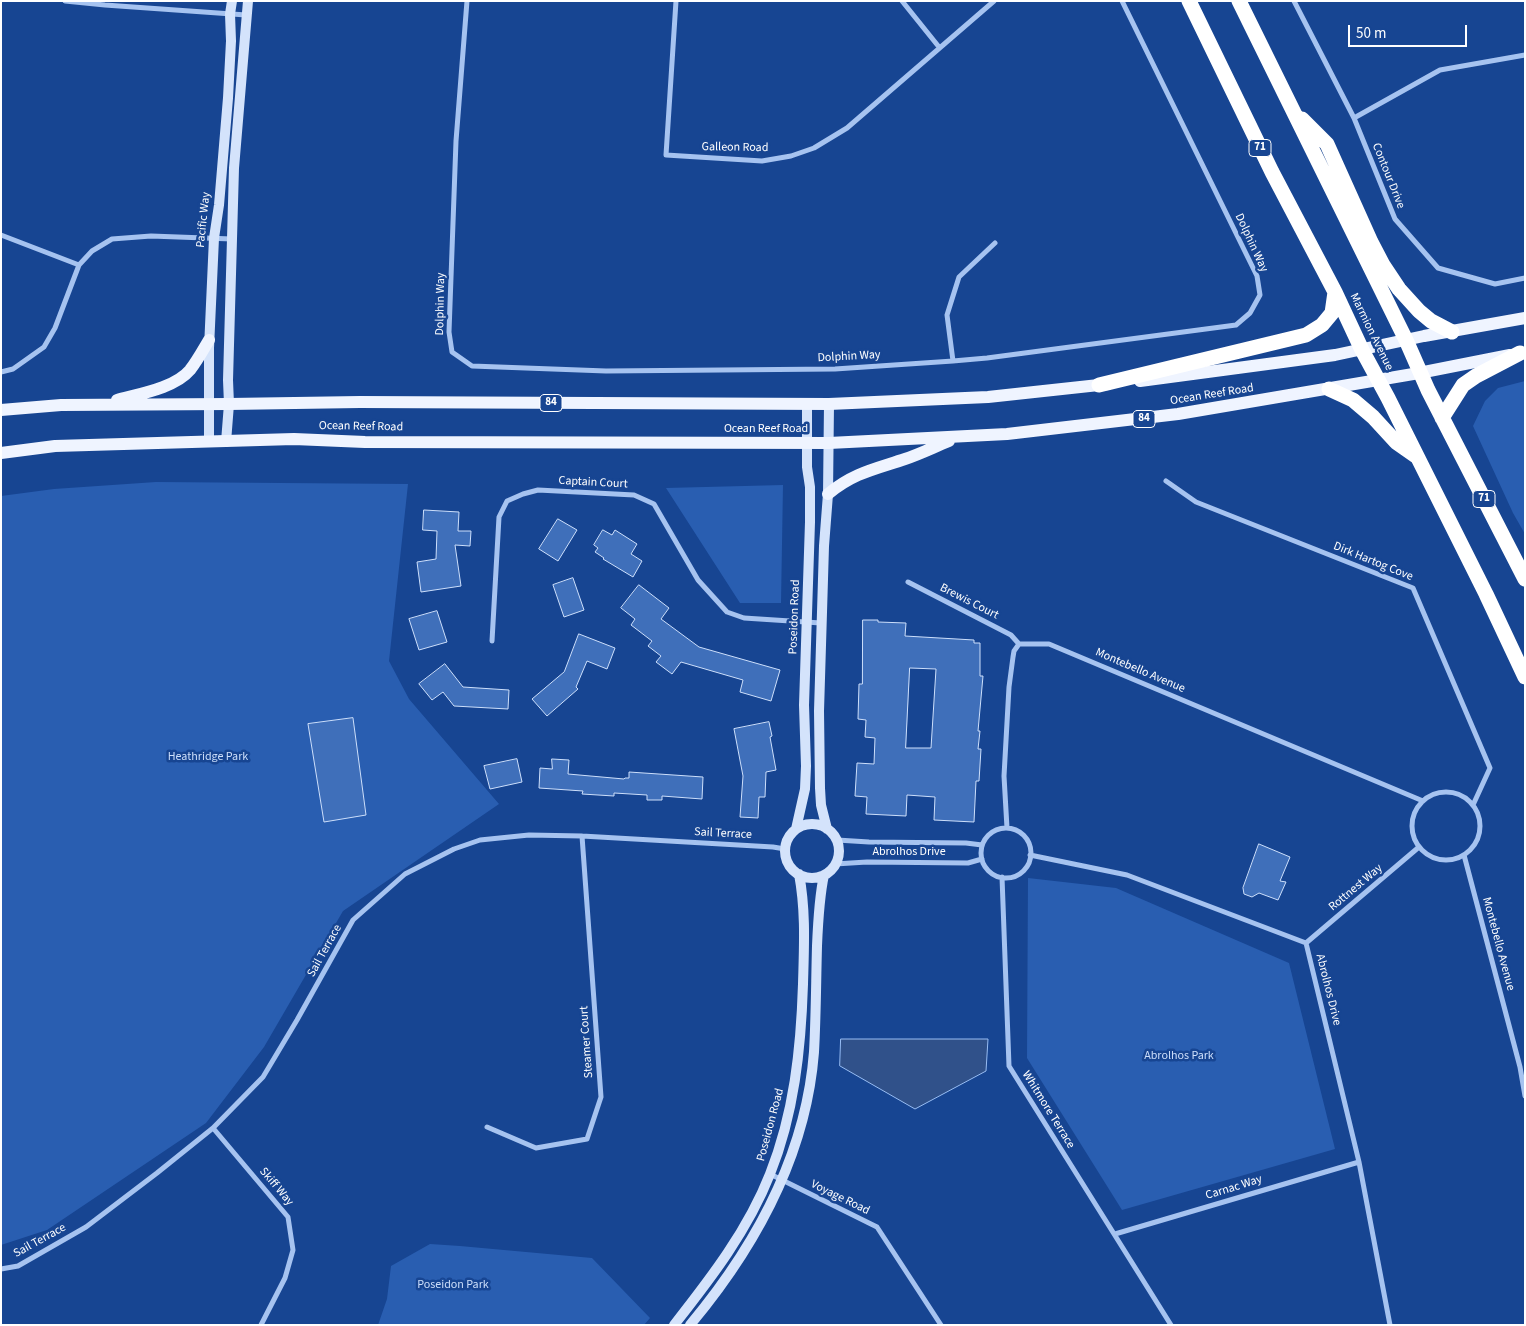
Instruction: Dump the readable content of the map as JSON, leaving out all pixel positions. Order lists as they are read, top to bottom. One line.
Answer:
{"streets":{"highway":["71","Marmion Avenue"],"main road":["Ocean Reef Road","84"],"street":["Galleon Road","Contour Drive","Pacific Way","Dolphin Way","Captain Court","Dirk Hartog Cove","Brewis Court","Poseidon Road","Montebello Avenue","Sail Terrace","Abrolhos Drive","Rottnest Way","Steamer Court","Whitmore Terrace","Skiff Way","Carnac Way","Voyage Road"]},"crossings":[["71","Ocean Reef Road"],["Pacific Way","Ocean Reef Road"],["Marmion Avenue","Ocean Reef Road"],["Ocean Reef Road","Poseidon Road"],["Captain Court","Poseidon Road"],["Dirk Hartog Cove","Montebello Avenue"],["Dirk Hartog Cove","Rottnest Way"],["Brewis Court","Montebello Avenue"],["Poseidon Road","Sail Terrace"],["Poseidon Road","Abrolhos Drive"],["Poseidon Road","Voyage Road"],["Montebello Avenue","Rottnest Way"],["Sail Terrace","Abrolhos Drive"],["Sail Terrace","Steamer Court"],["Sail Terrace","Skiff Way"],["Abrolhos Drive","Rottnest Way"],["Abrolhos Drive","Whitmore Terrace"],["Abrolhos Drive","Carnac Way"],["Whitmore Terrace","Carnac Way"]],"parks":["Heathridge Park","Abrolhos Park","Poseidon Park"],"scale_bar":"50 m"}
